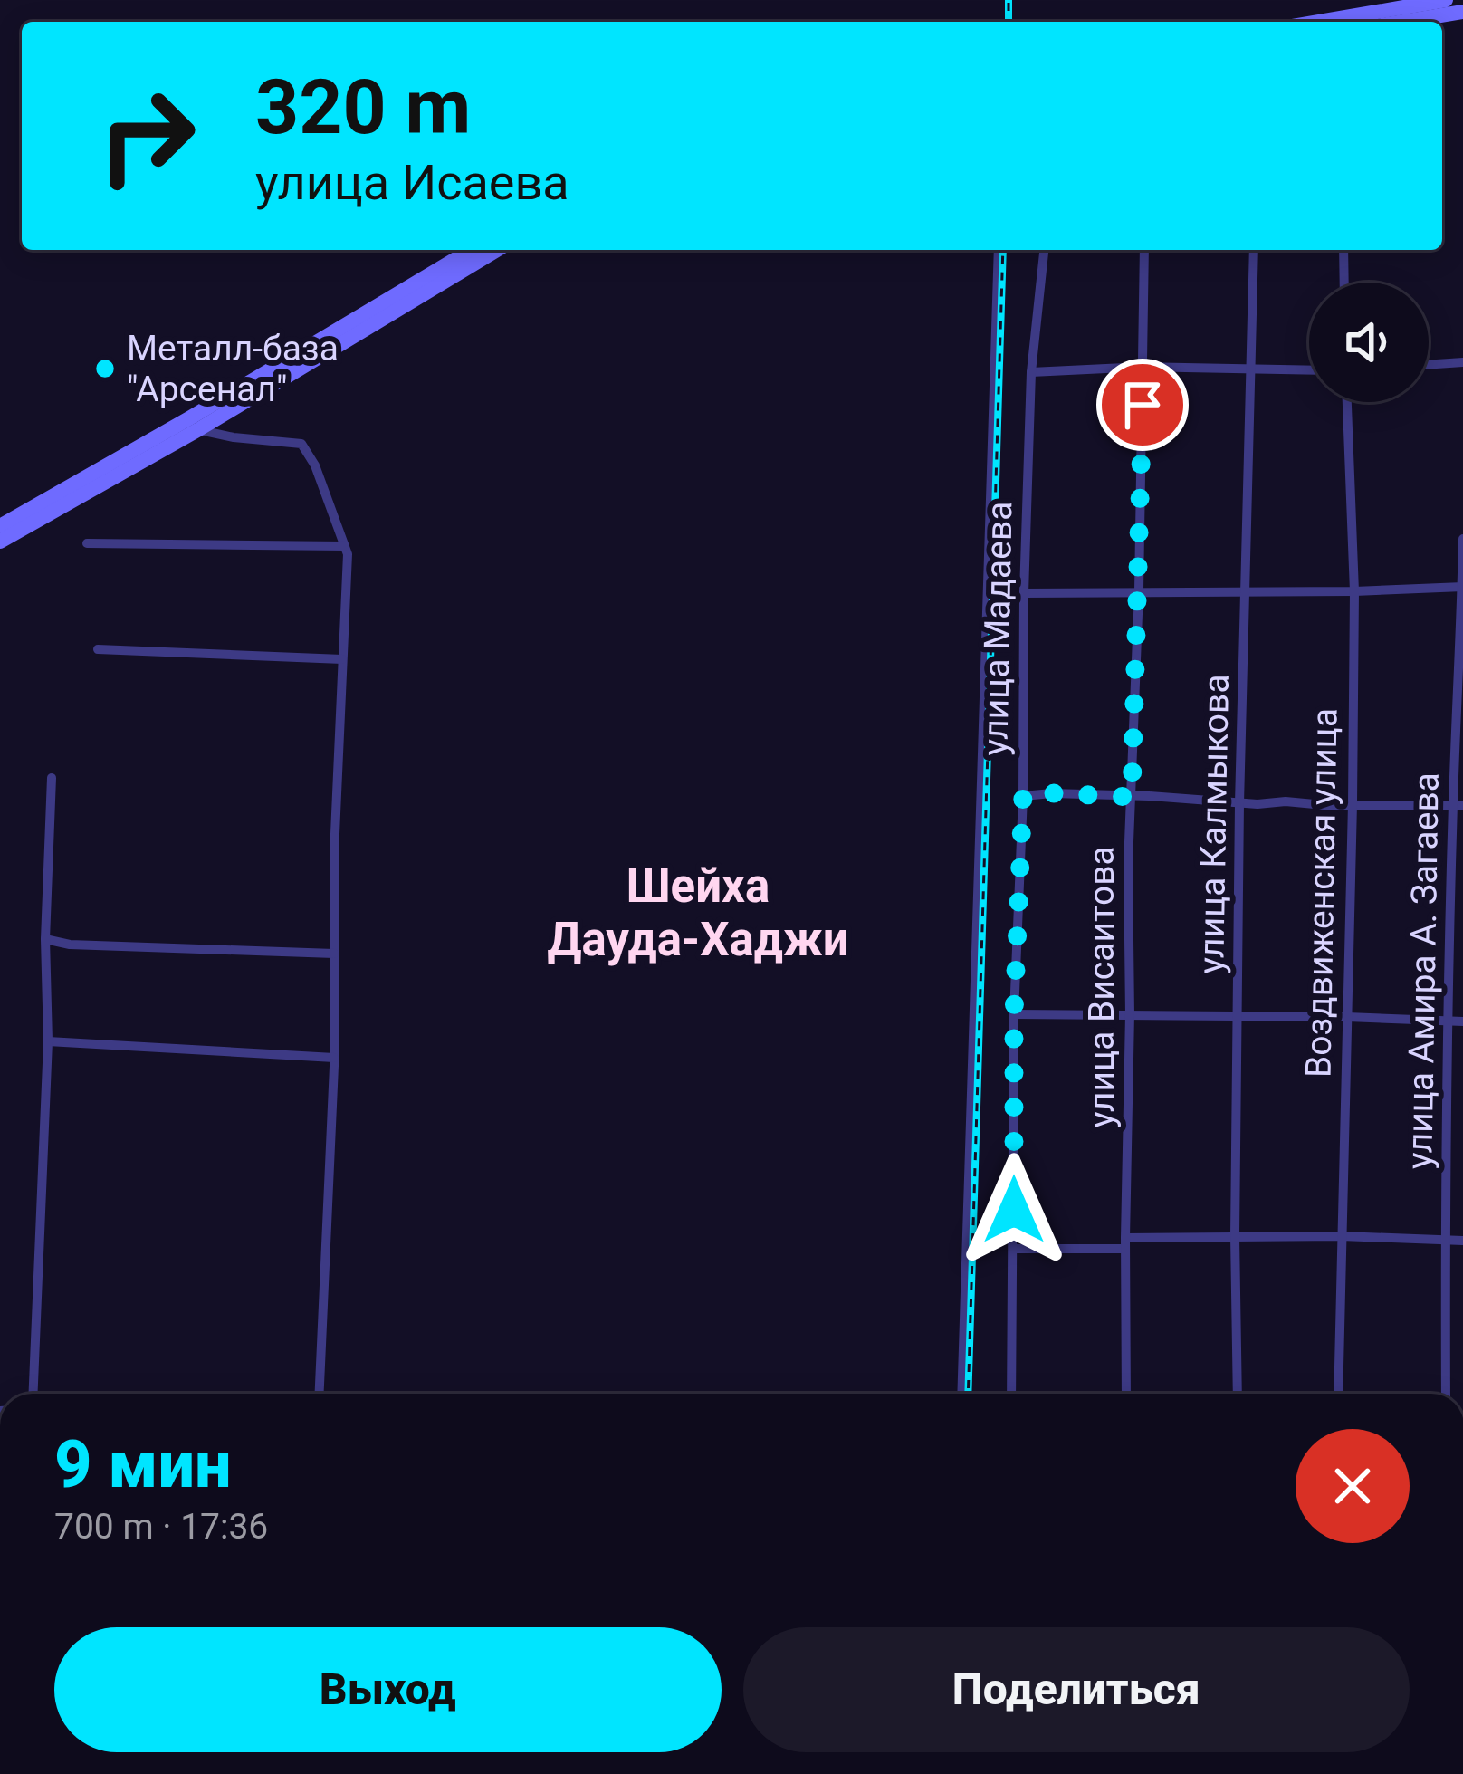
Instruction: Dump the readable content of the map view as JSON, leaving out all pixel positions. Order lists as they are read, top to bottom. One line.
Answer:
{"streets":{"street":["улица Мадаева","улица Калмыкова","Воздвиженская улица","улица Амира А. Загаева","улица Висаитова"]},"districts":["Шейха Дауда-Хаджи"],"places":["Металл-база \"Арсенал\""],"page":{"turn":["320 m","улица Исаева"],"heading":["9 мин","700 m · 17:36"],"buttons":["Выход","Поделиться"]}}
